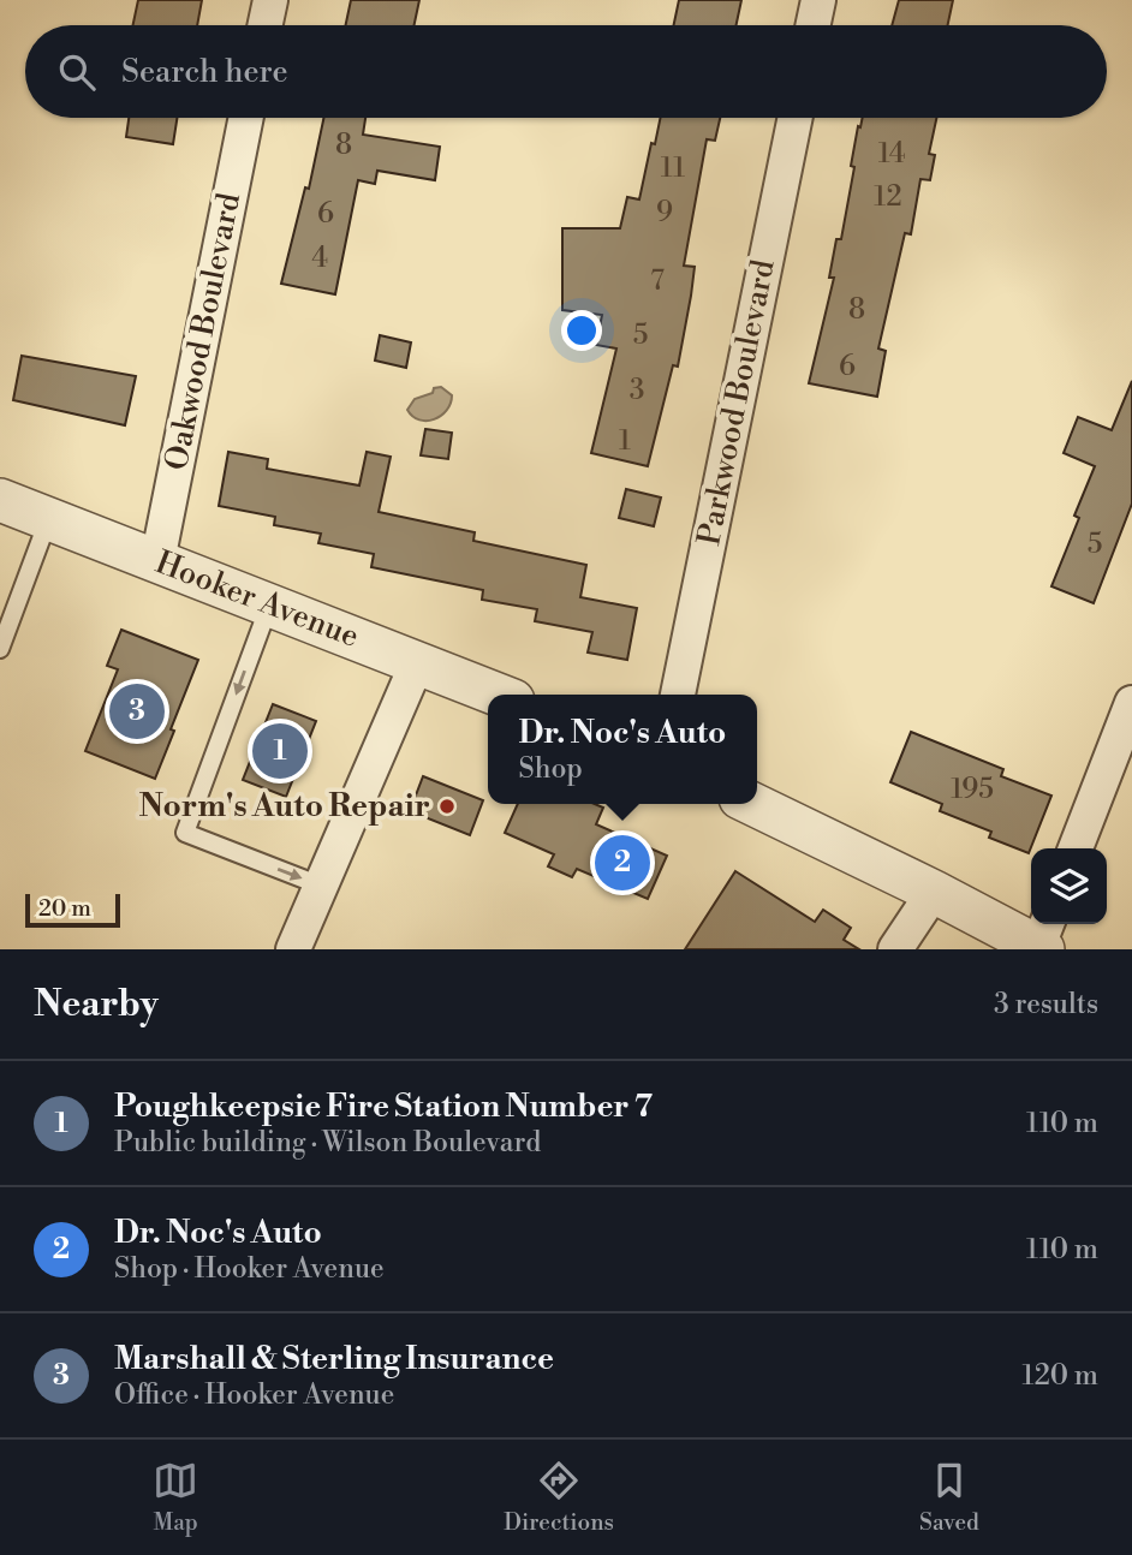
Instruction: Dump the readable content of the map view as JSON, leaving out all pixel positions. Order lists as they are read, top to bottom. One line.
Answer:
{"streets":{"street":["Oakwood Boulevard","Parkwood Boulevard","Hooker Avenue"]},"crossings":[["Oakwood Boulevard","Hooker Avenue"]],"places":["Norm's Auto Repair"],"house_numbers":["8","14","11","12","9","6","4","7","8","5","6","3","1","5","195"],"scale_bar":"20 m","page":{"search":"Search here","pins":["3","1","2"],"popup":["Dr. Noc's Auto","Shop"],"scale":"20 m","heading":["Nearby","3 results"],"list":[{"mark":"1","name":"Poughkeepsie Fire Station Number 7","note":"Public building · Wilson Boulevard","value":"110 m"},{"mark":"2","name":"Dr. Noc's Auto","note":"Shop · Hooker Avenue","value":"110 m"},{"mark":"3","name":"Marshall & Sterling Insurance","note":"Office · Hooker Avenue","value":"120 m"}],"nav":["Map","Directions","Saved"]}}
